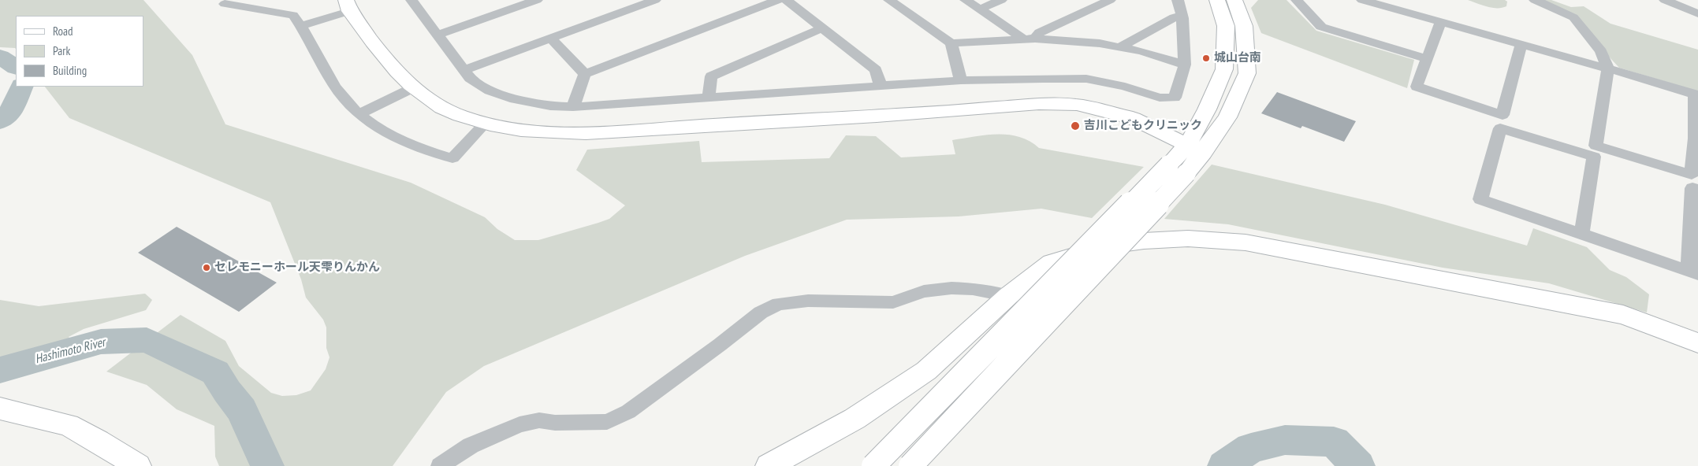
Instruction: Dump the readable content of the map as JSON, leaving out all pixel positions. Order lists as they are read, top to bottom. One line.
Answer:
{"water":["Hashimoto River"],"places":["城山台南","吉川こどもクリニック","セレモニーホール天雫りんかん"],"legend":["Road","Park","Building"]}
